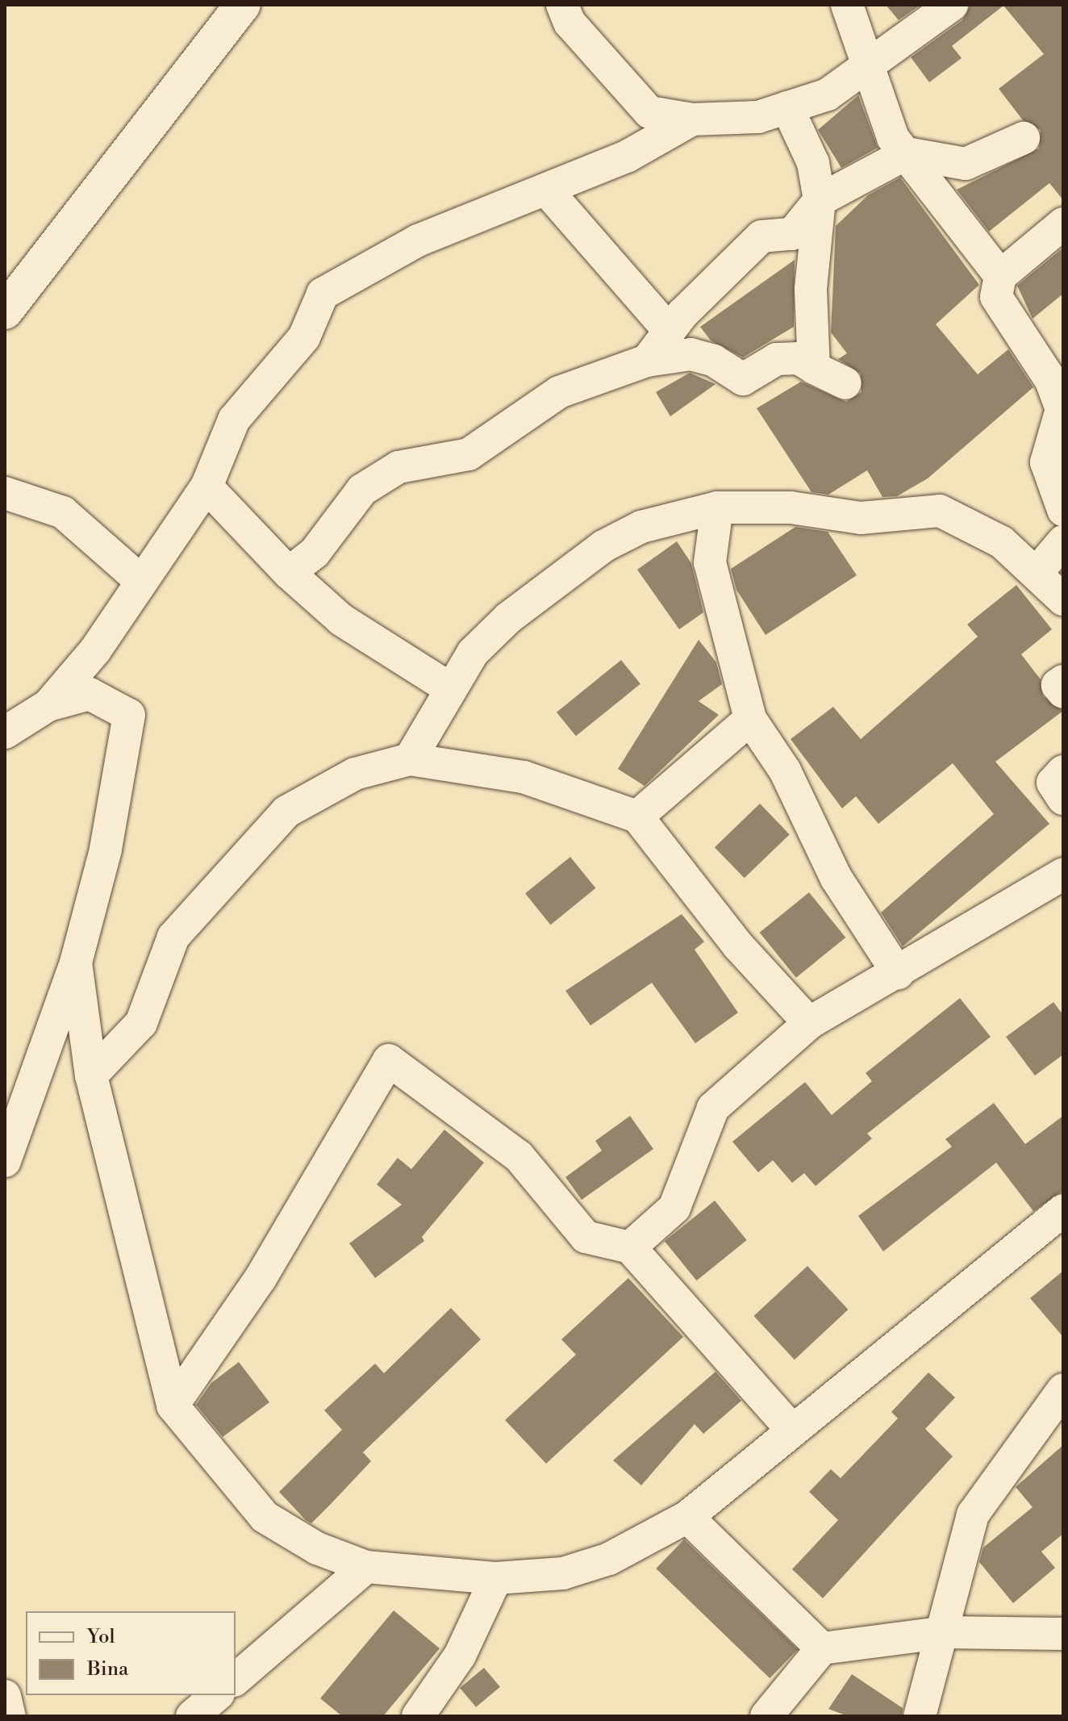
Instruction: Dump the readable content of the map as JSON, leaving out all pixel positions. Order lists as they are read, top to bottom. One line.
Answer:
{"legend":["Yol","Bina"]}
